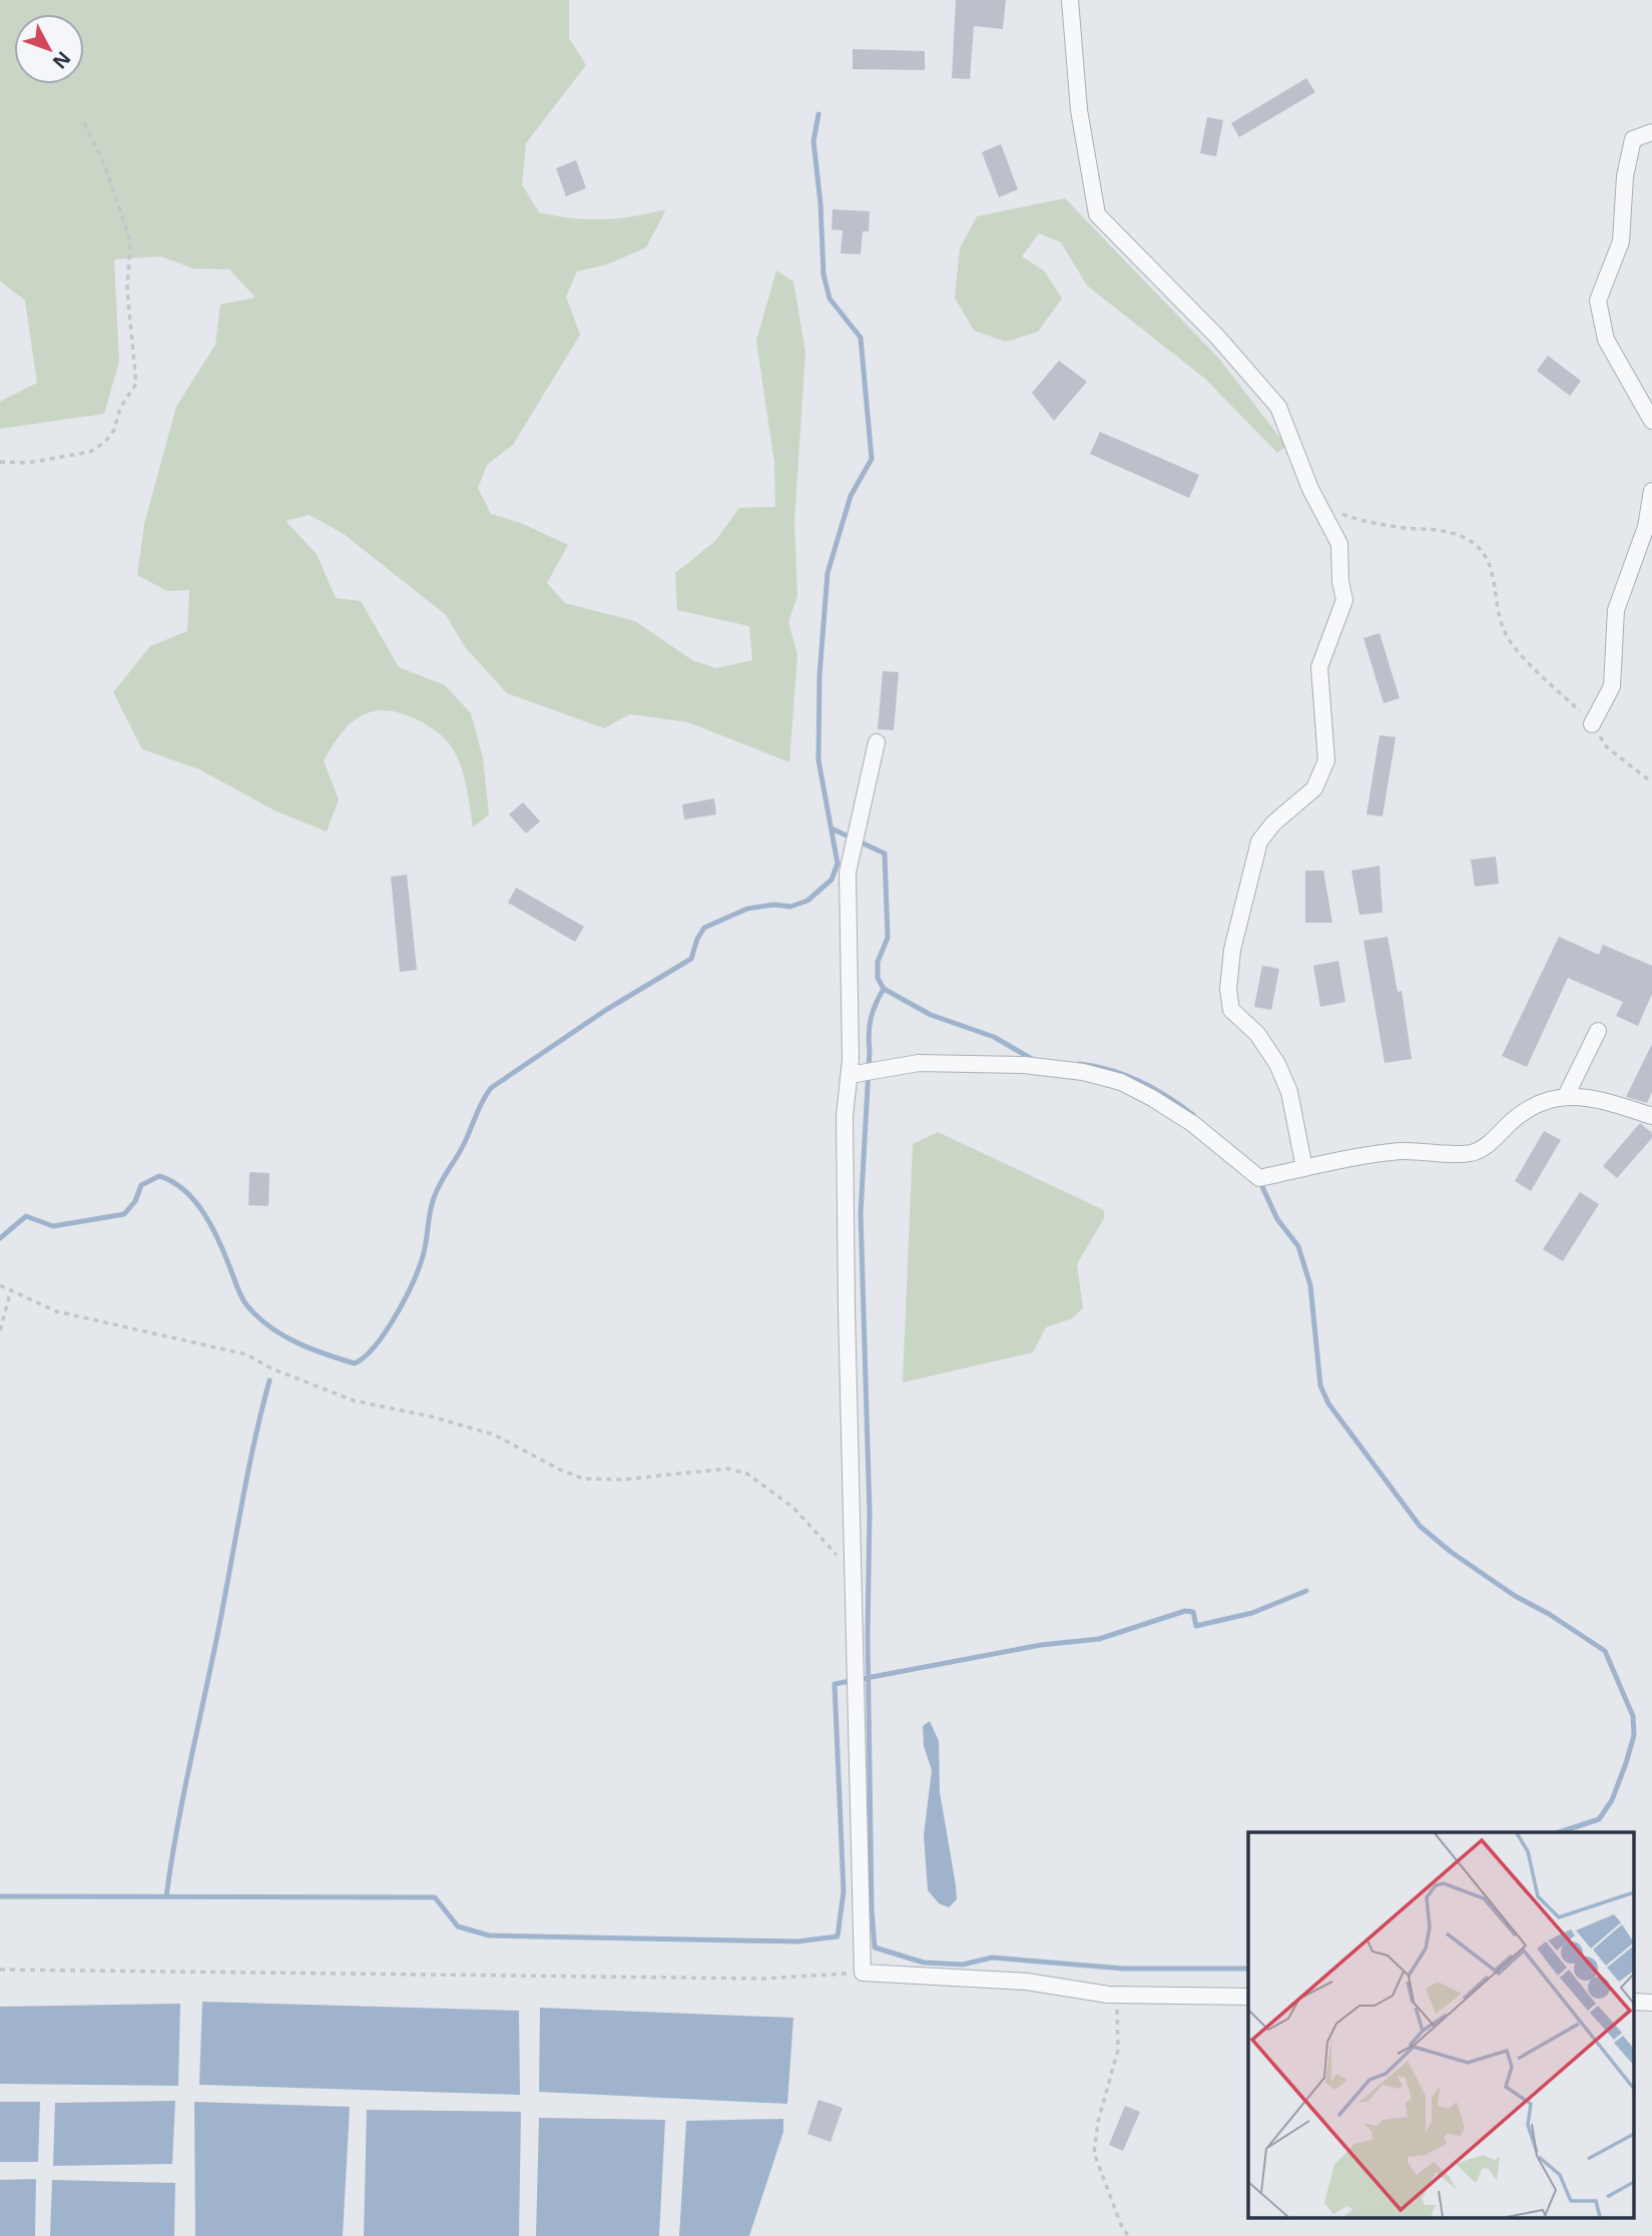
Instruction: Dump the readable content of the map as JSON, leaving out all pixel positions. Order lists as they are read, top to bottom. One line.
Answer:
{"north":"bottom right"}
